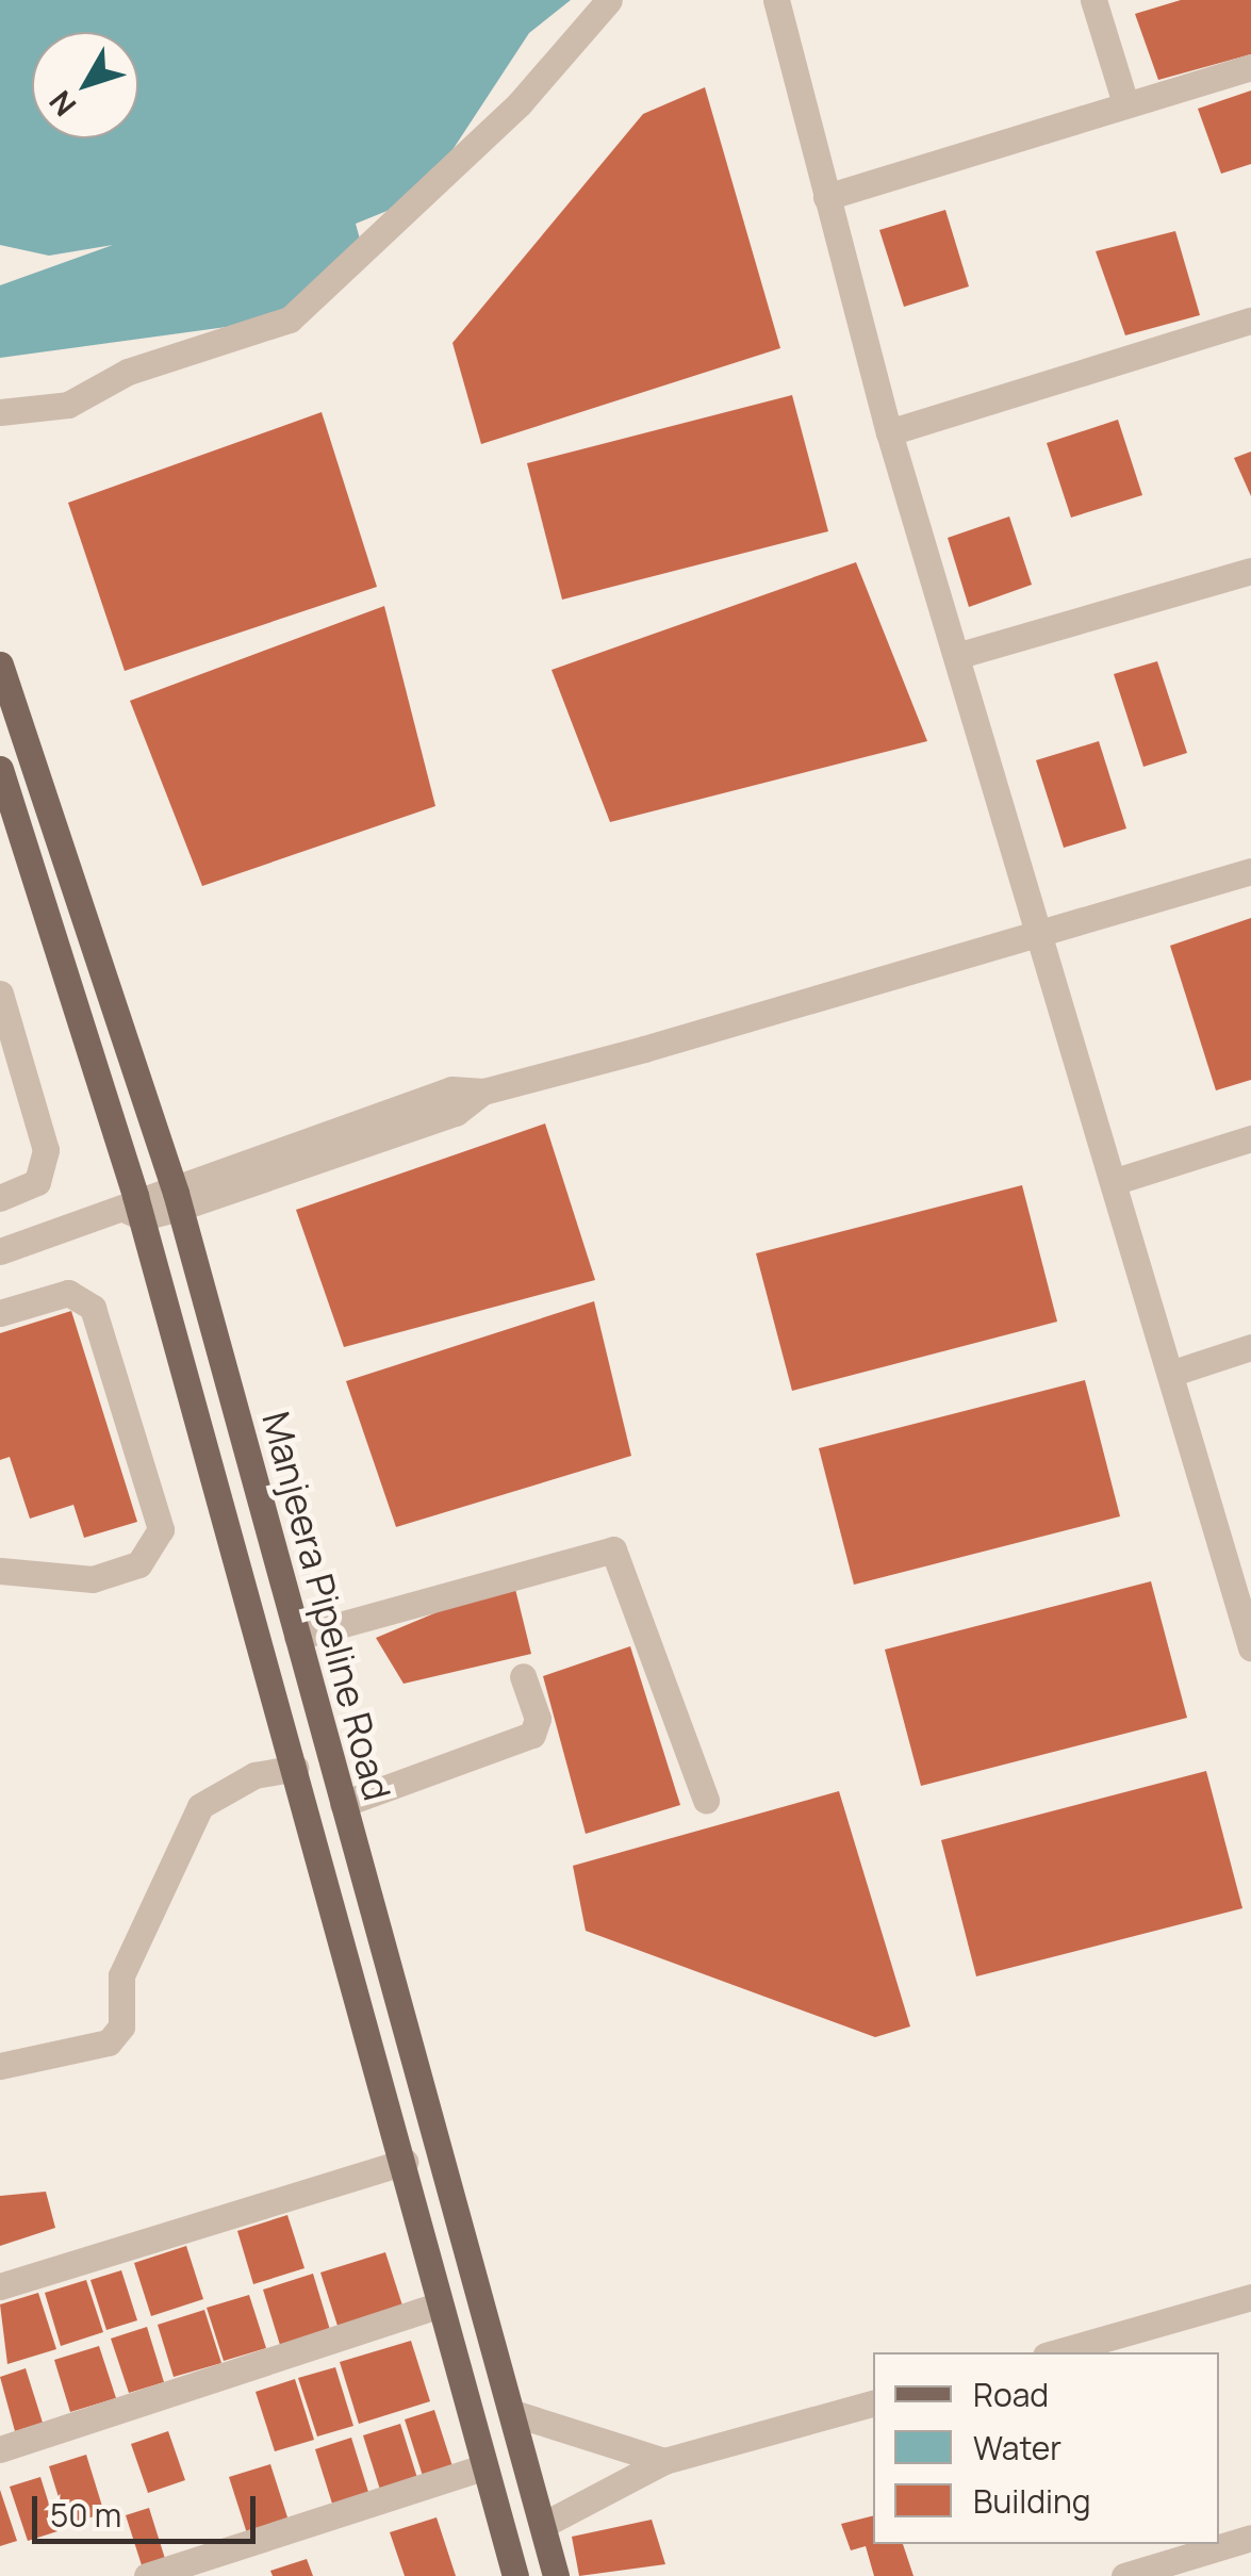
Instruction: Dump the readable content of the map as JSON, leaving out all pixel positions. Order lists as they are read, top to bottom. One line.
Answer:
{"streets":{"main road":["Manjeera Pipeline Road"]},"legend":["Road","Water","Building"],"scale_bar":"50 m","north":"bottom left"}
